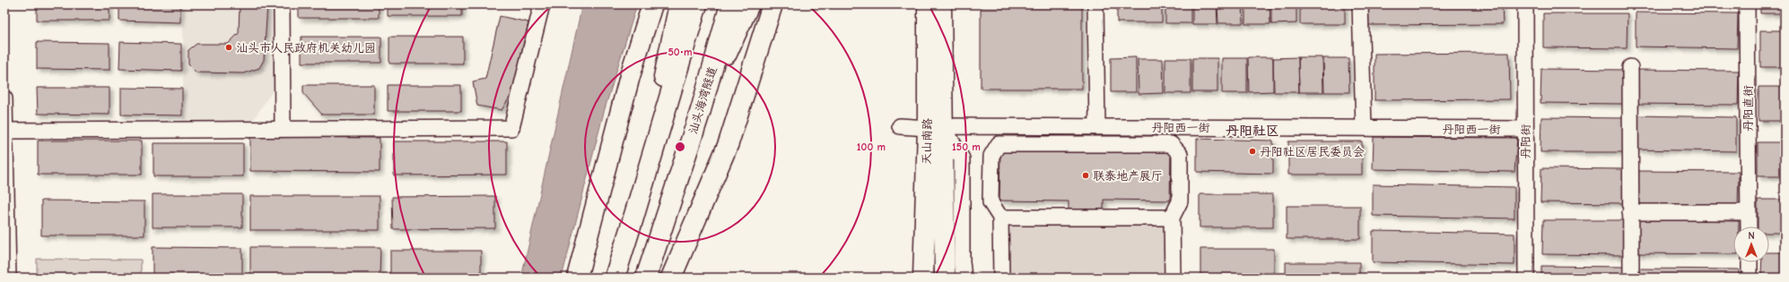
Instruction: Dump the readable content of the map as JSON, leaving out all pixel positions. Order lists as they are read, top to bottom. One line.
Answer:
{"streets":{"main road":["汕头海湾隧道","天山南路"],"street":["丹阳直街","丹阳西一街","丹阳街"]},"crossings":[["丹阳西一街","天山南路"],["丹阳西一街","丹阳街"]],"districts":["丹阳社区"],"places":["汕头市人民政府机关幼儿园","丹阳社区居民委员会","联泰地产展厅"],"north":"top","rings":["50 m","100 m","150 m"]}
